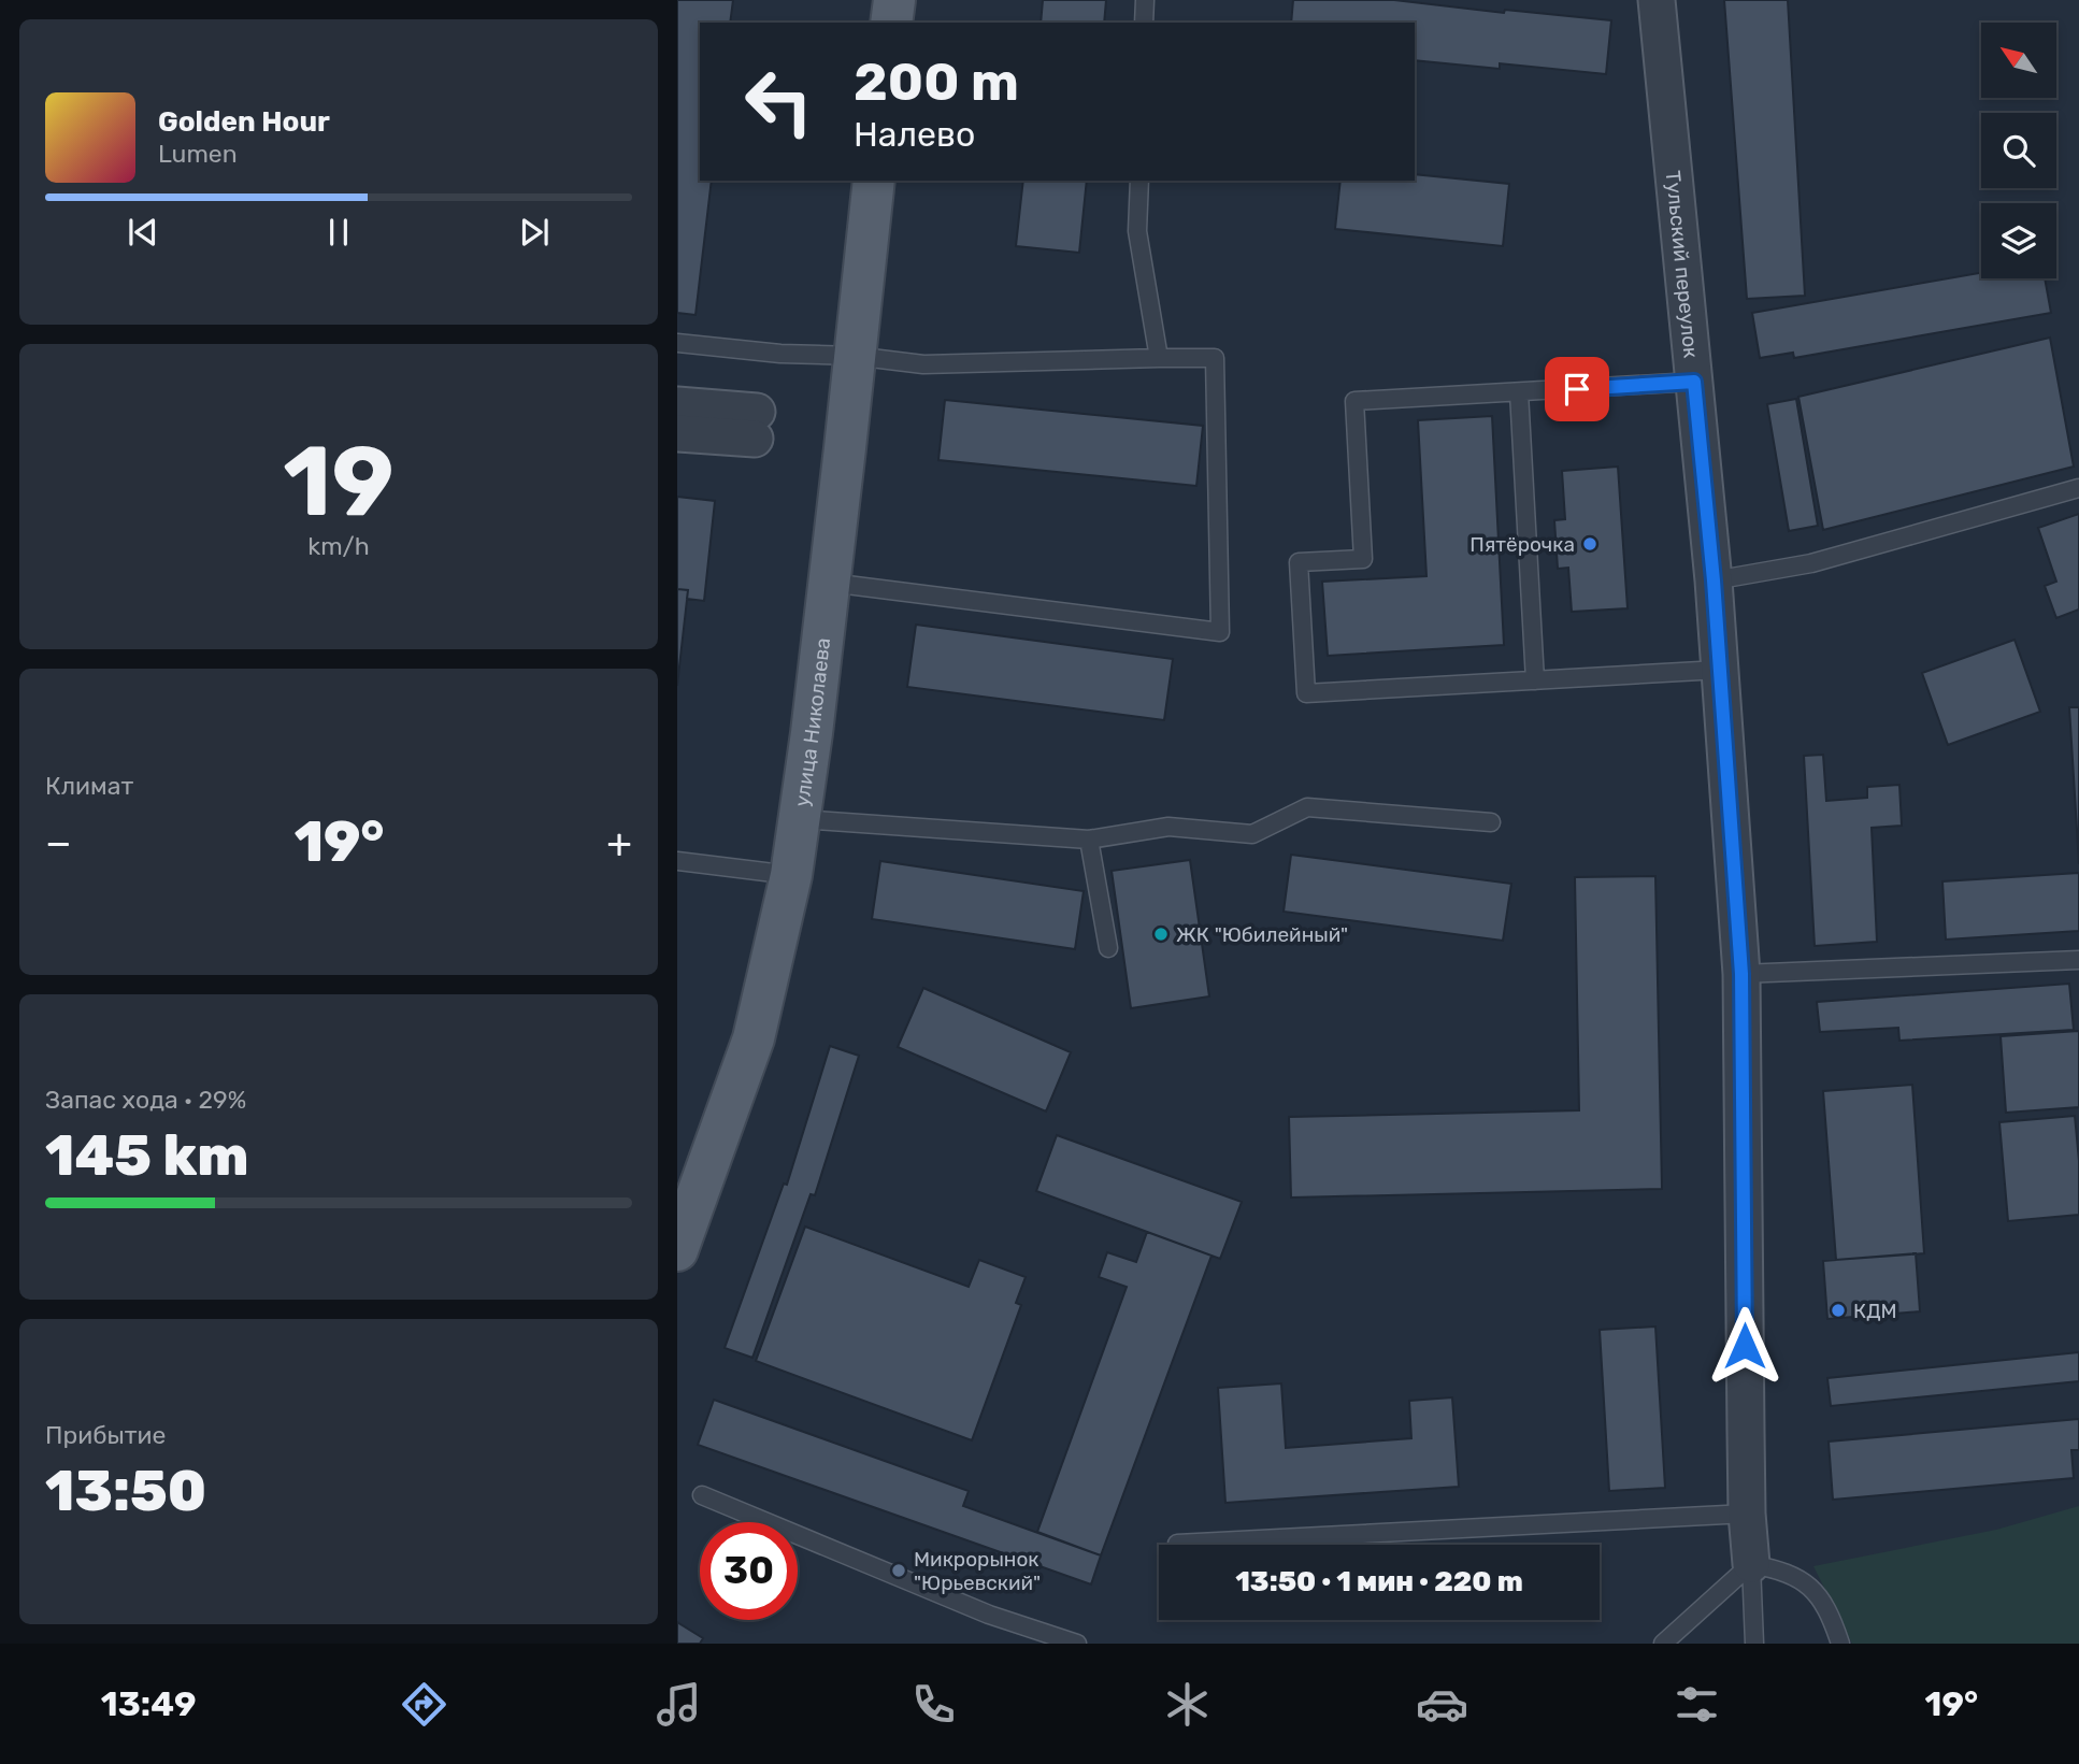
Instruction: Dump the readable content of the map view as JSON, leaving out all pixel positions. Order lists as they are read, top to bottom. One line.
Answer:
{"streets":{"main road":["улица Николаева"],"street":["Тульский переулок"]},"places":["Пятёрочка","ЖК \"Юбилейный\"","КДМ","Микрорынок \"Юрьевский\""],"north":"top left","page":{"turn":["200 m","Налево"],"song":["Golden Hour","Lumen"],"tile":[["19","km/h"],"Климат",["Запас хода · 29%","145 km"],["Прибытие","13:50"]],"heat":["−","19°","+"],"limit":"30","trip":"13:50 · 1 мин · 220 m","tabs":["13:49","19°"]}}
